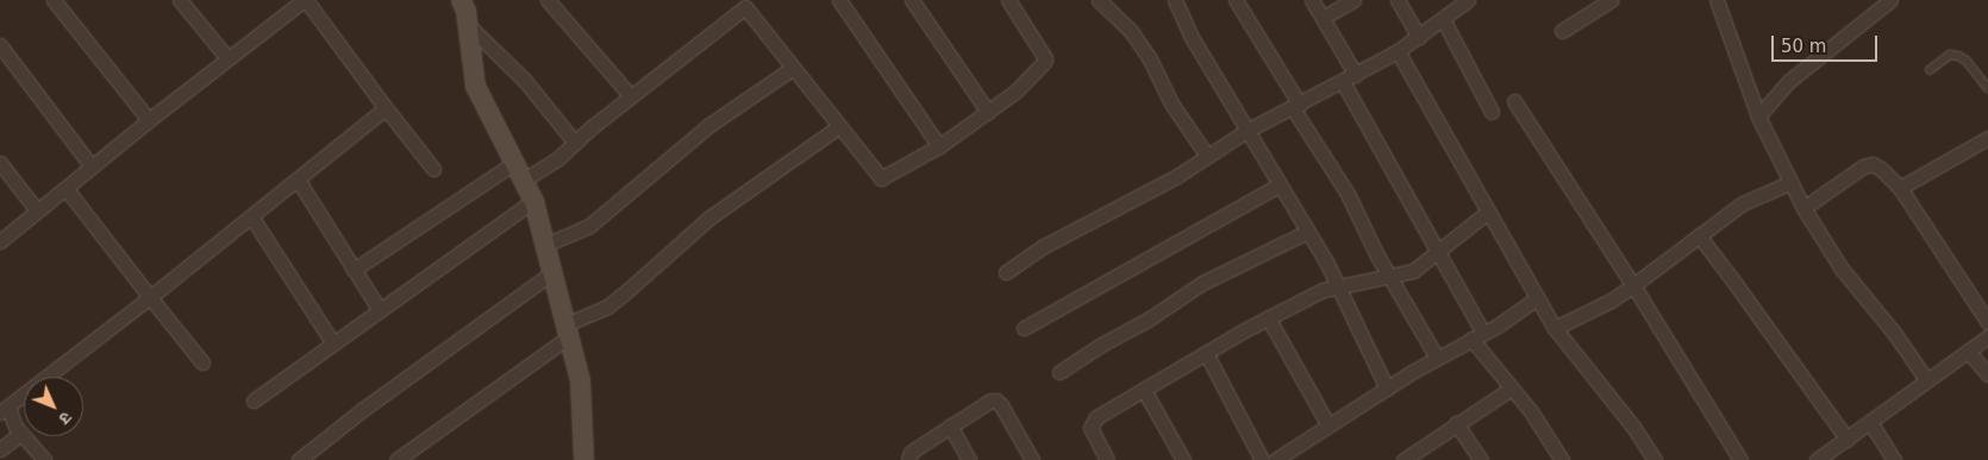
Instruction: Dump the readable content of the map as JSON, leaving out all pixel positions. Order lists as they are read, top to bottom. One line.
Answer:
{"scale_bar":"50 m","north":"bottom right"}
